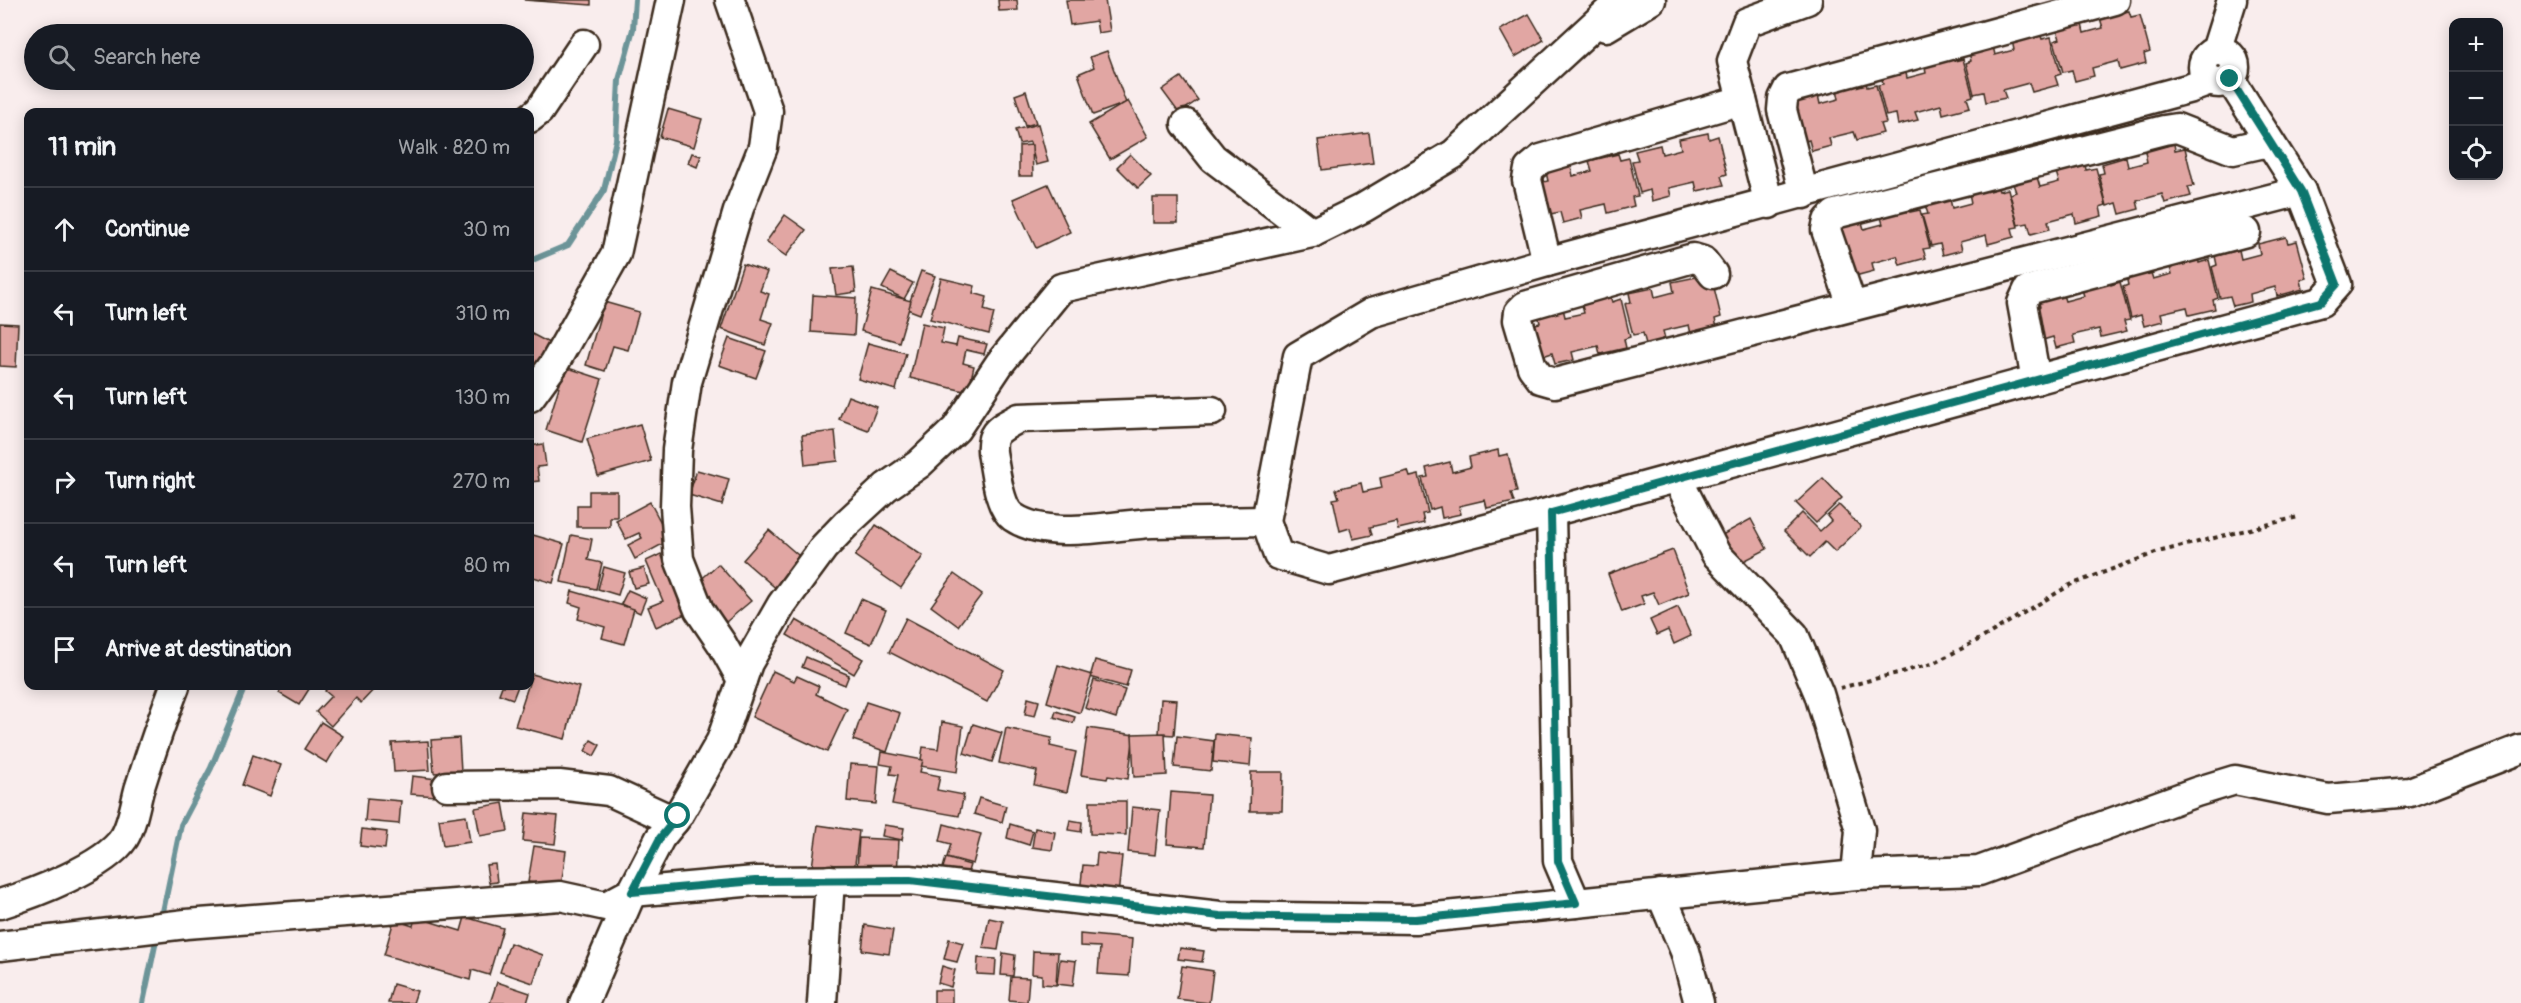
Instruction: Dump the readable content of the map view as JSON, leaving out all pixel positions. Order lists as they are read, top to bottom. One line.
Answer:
{"page":{"map_buttons":["+","−"],"search":"Search here","heading":["11 min","Walk · 820 m"],"list":[["Continue","30 m"],["Turn left","310 m"],["Turn left","130 m"],["Turn right","270 m"],["Turn left","80 m"],"Arrive at destination"]}}
